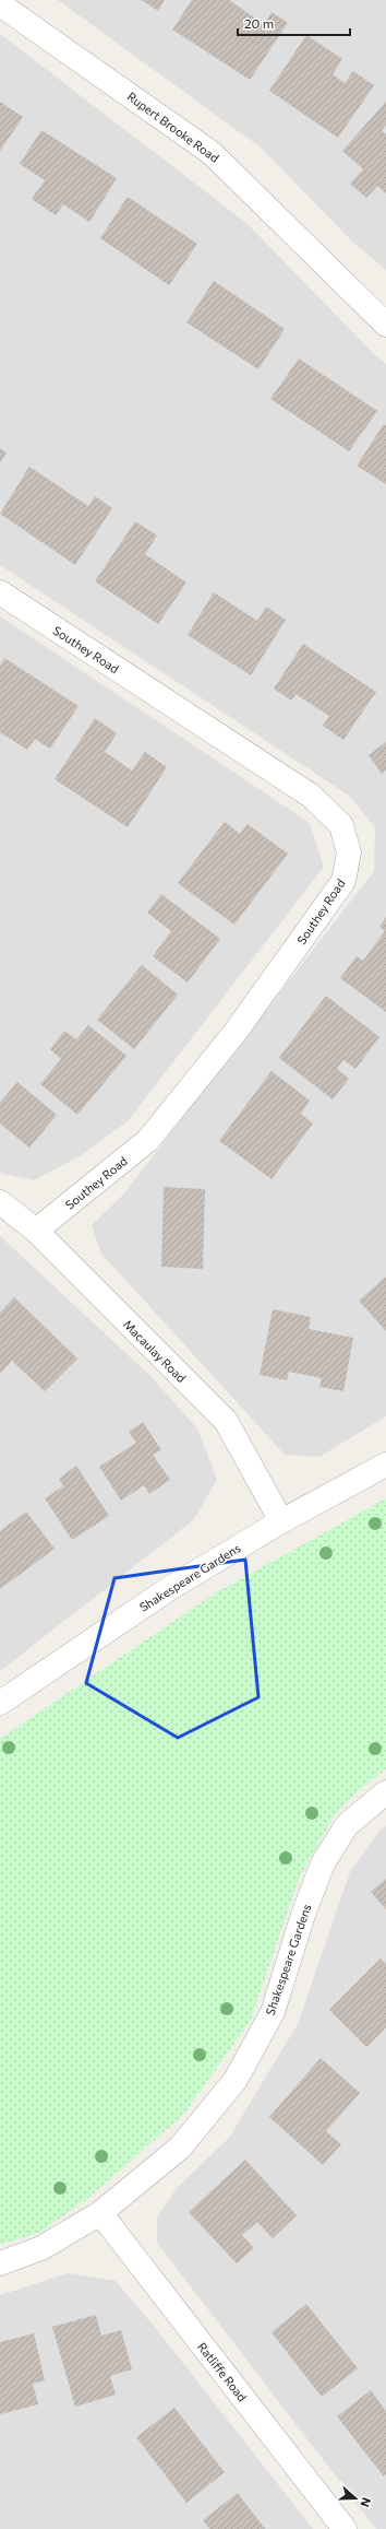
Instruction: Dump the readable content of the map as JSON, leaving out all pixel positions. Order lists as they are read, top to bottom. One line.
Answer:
{"streets":{"street":["Rupert Brooke Road","Southey Road","Macaulay Road","Shakespeare Gardens","Ratliffe Road"]},"crossings":[["Southey Road","Macaulay Road"],["Macaulay Road","Shakespeare Gardens"],["Shakespeare Gardens","Ratliffe Road"]],"scale_bar":"20 m","north":"right"}
